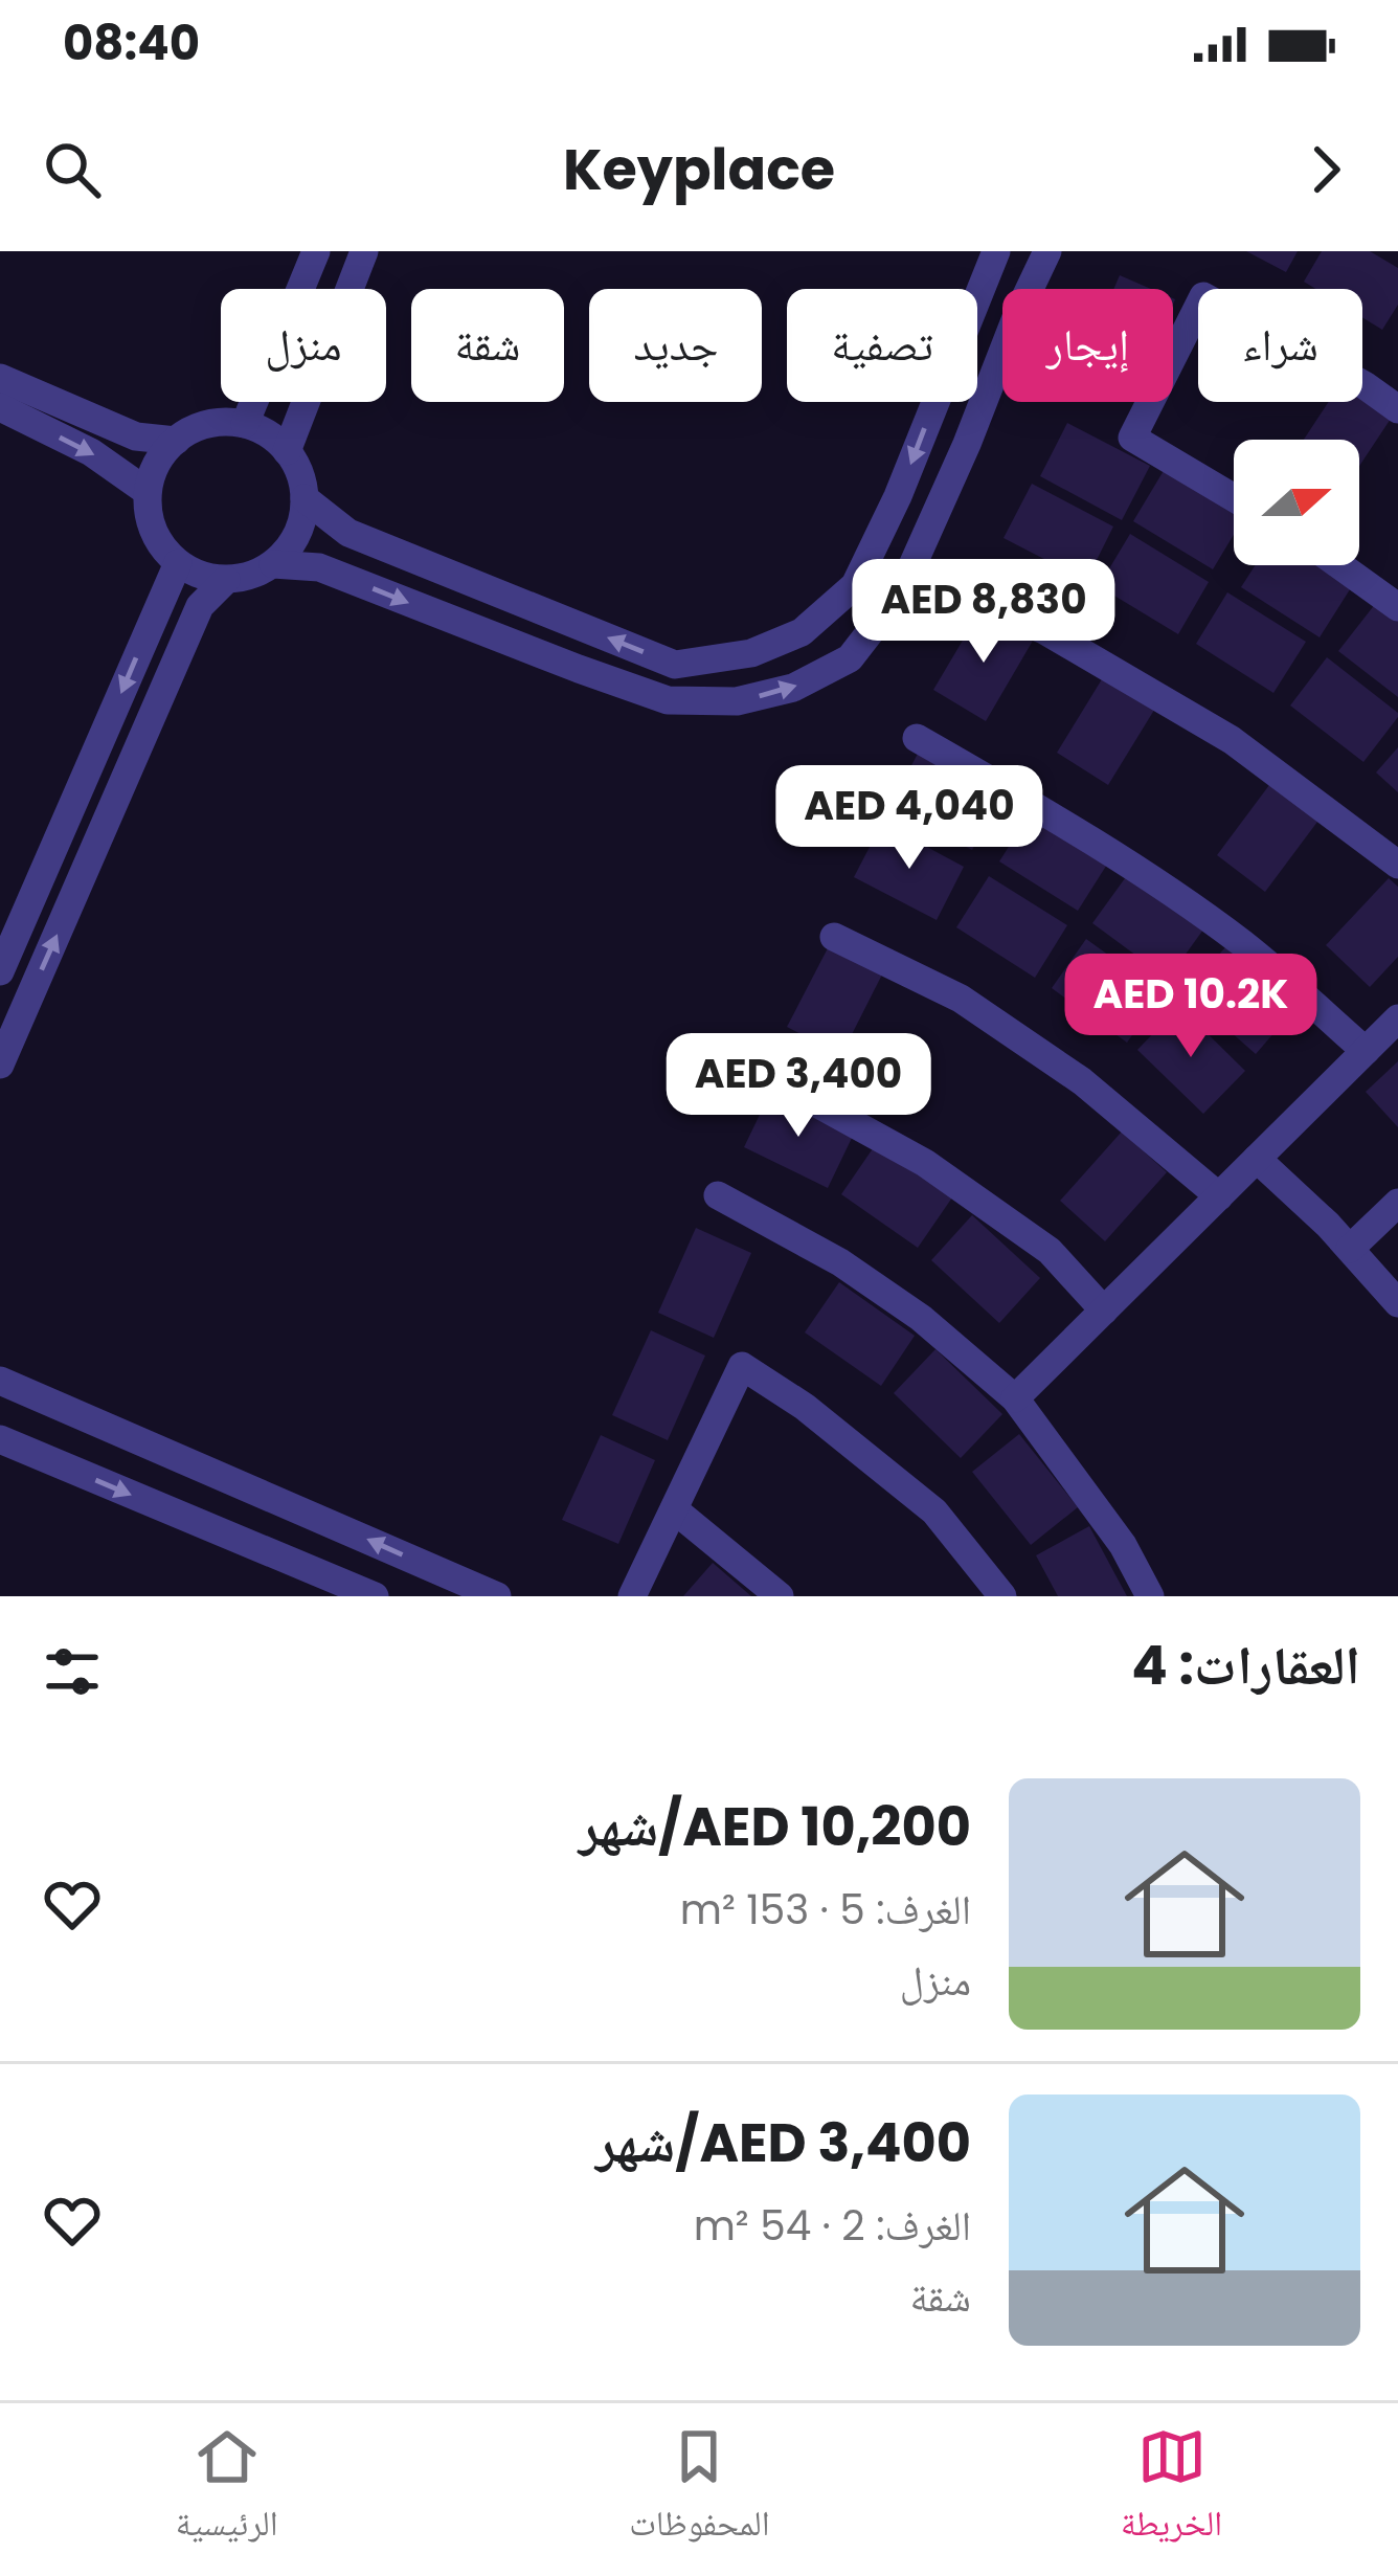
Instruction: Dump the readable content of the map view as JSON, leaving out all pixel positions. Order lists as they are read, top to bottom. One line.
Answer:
{"north":"right","page":{"status":"08:40","header":"Keyplace","chip":["شراء","إيجار","تصفية","جديد","شقة","منزل"],"price":["AED 8,830","AED 4,040","AED 10.2K","AED 3,400"],"heading":"العقارات: 4","list":[{"name":"AED 10,200/شهر","note":"الغرف: 5 · 153 m² · منزل"},{"name":"AED 3,400/شهر","note":"الغرف: 2 · 54 m² · شقة"}],"tabs":["الخريطة","المحفوظات","الرئيسية"]}}
